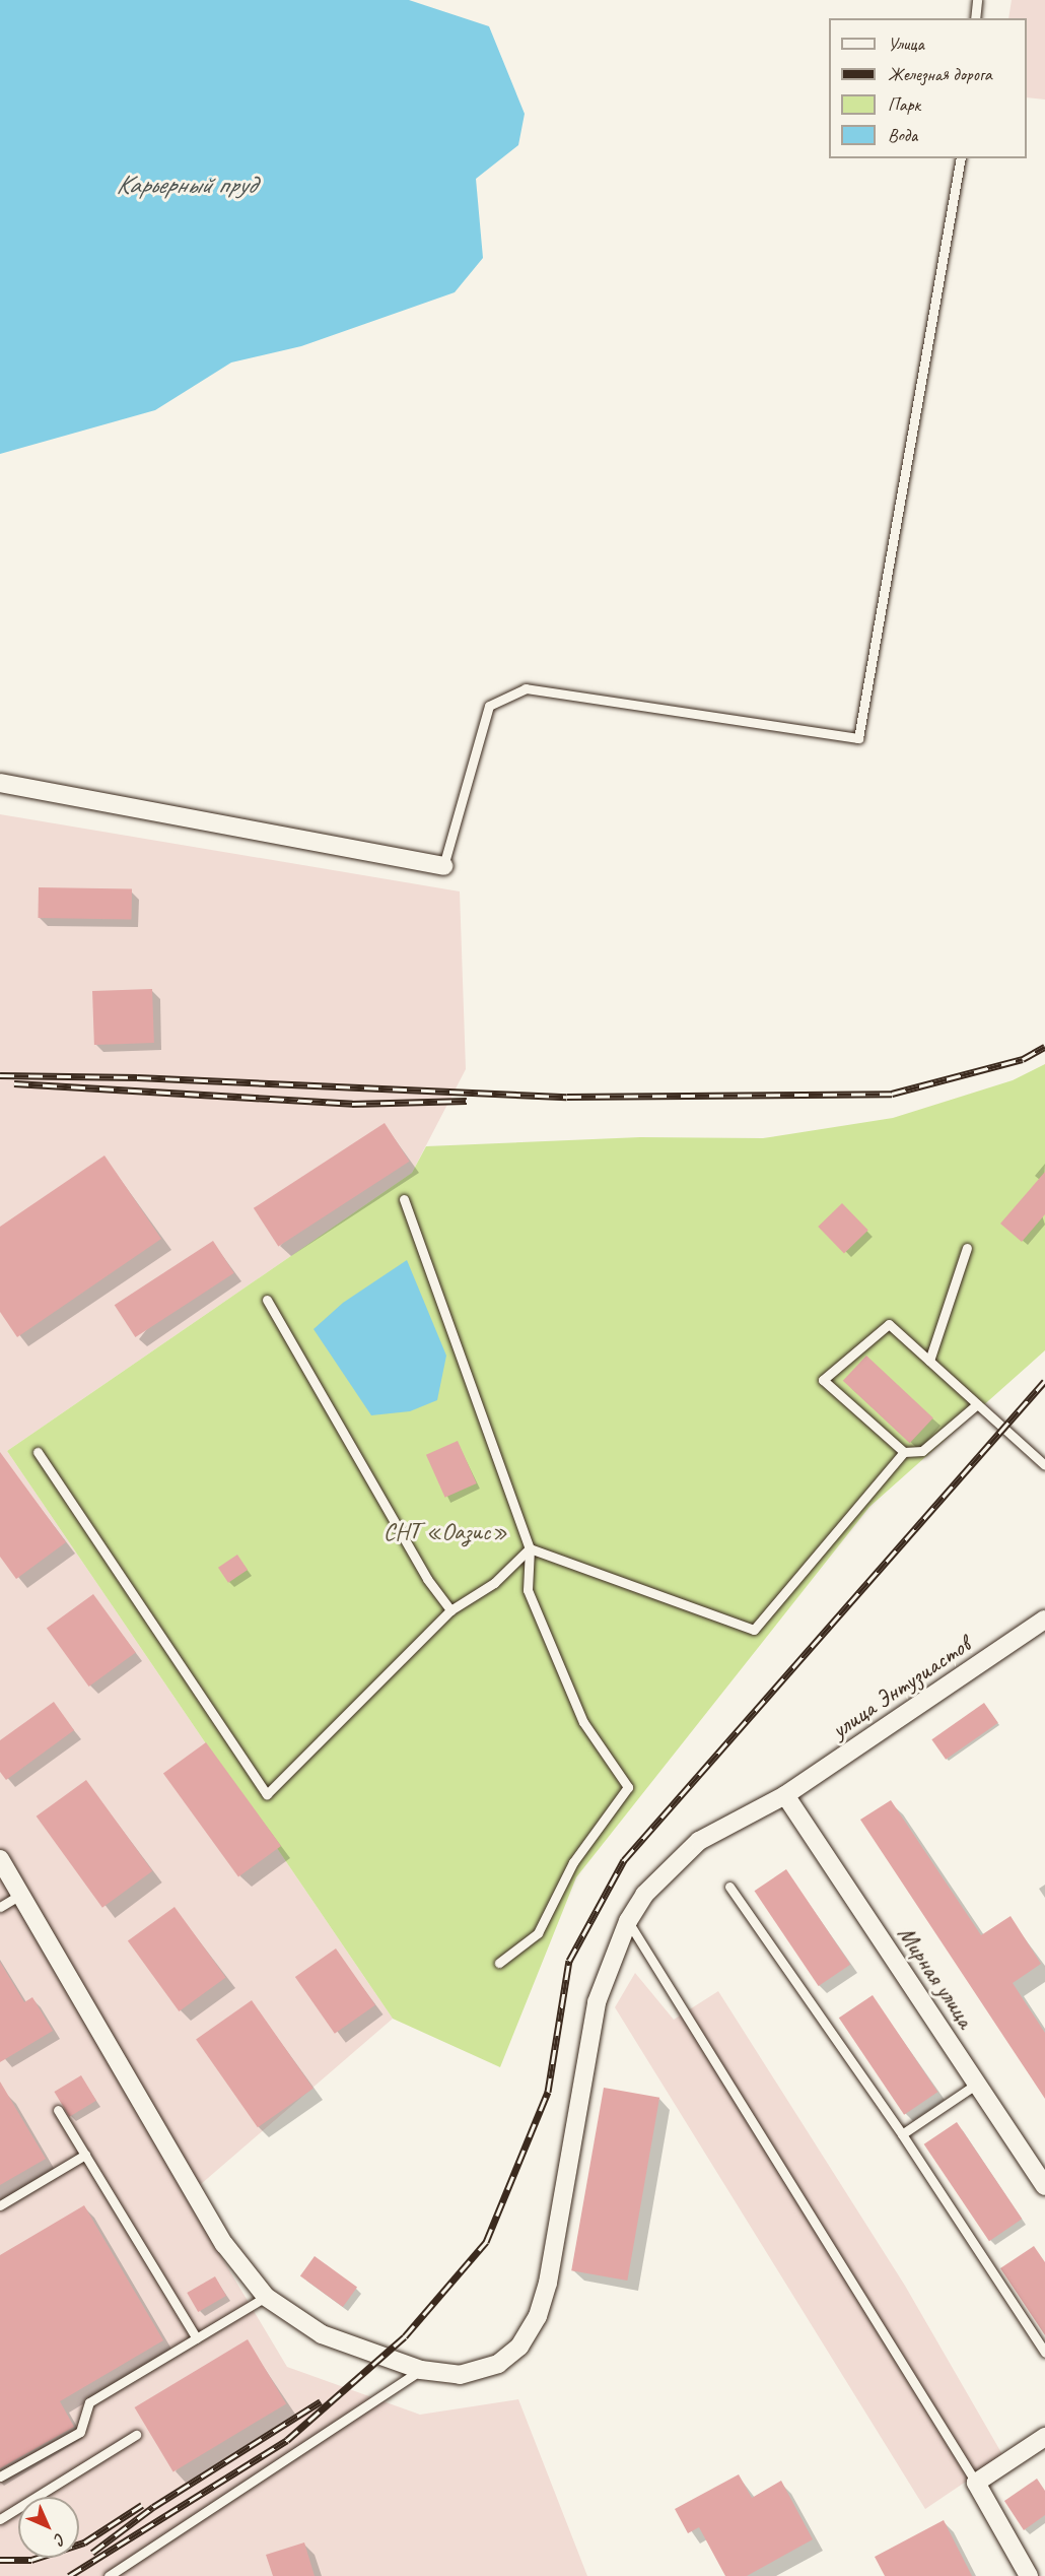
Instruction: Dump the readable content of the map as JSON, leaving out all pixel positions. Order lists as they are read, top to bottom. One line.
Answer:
{"streets":{"street":["улица Энтузиастов","Мирная улица"]},"crossings":[["улица Энтузиастов","Мирная улица"]],"water":["Карьерный пруд"],"parks":["СНТ «Оазис»"],"legend":["Улица","Железная дорога","Парк","Вода"],"north":"bottom right"}
